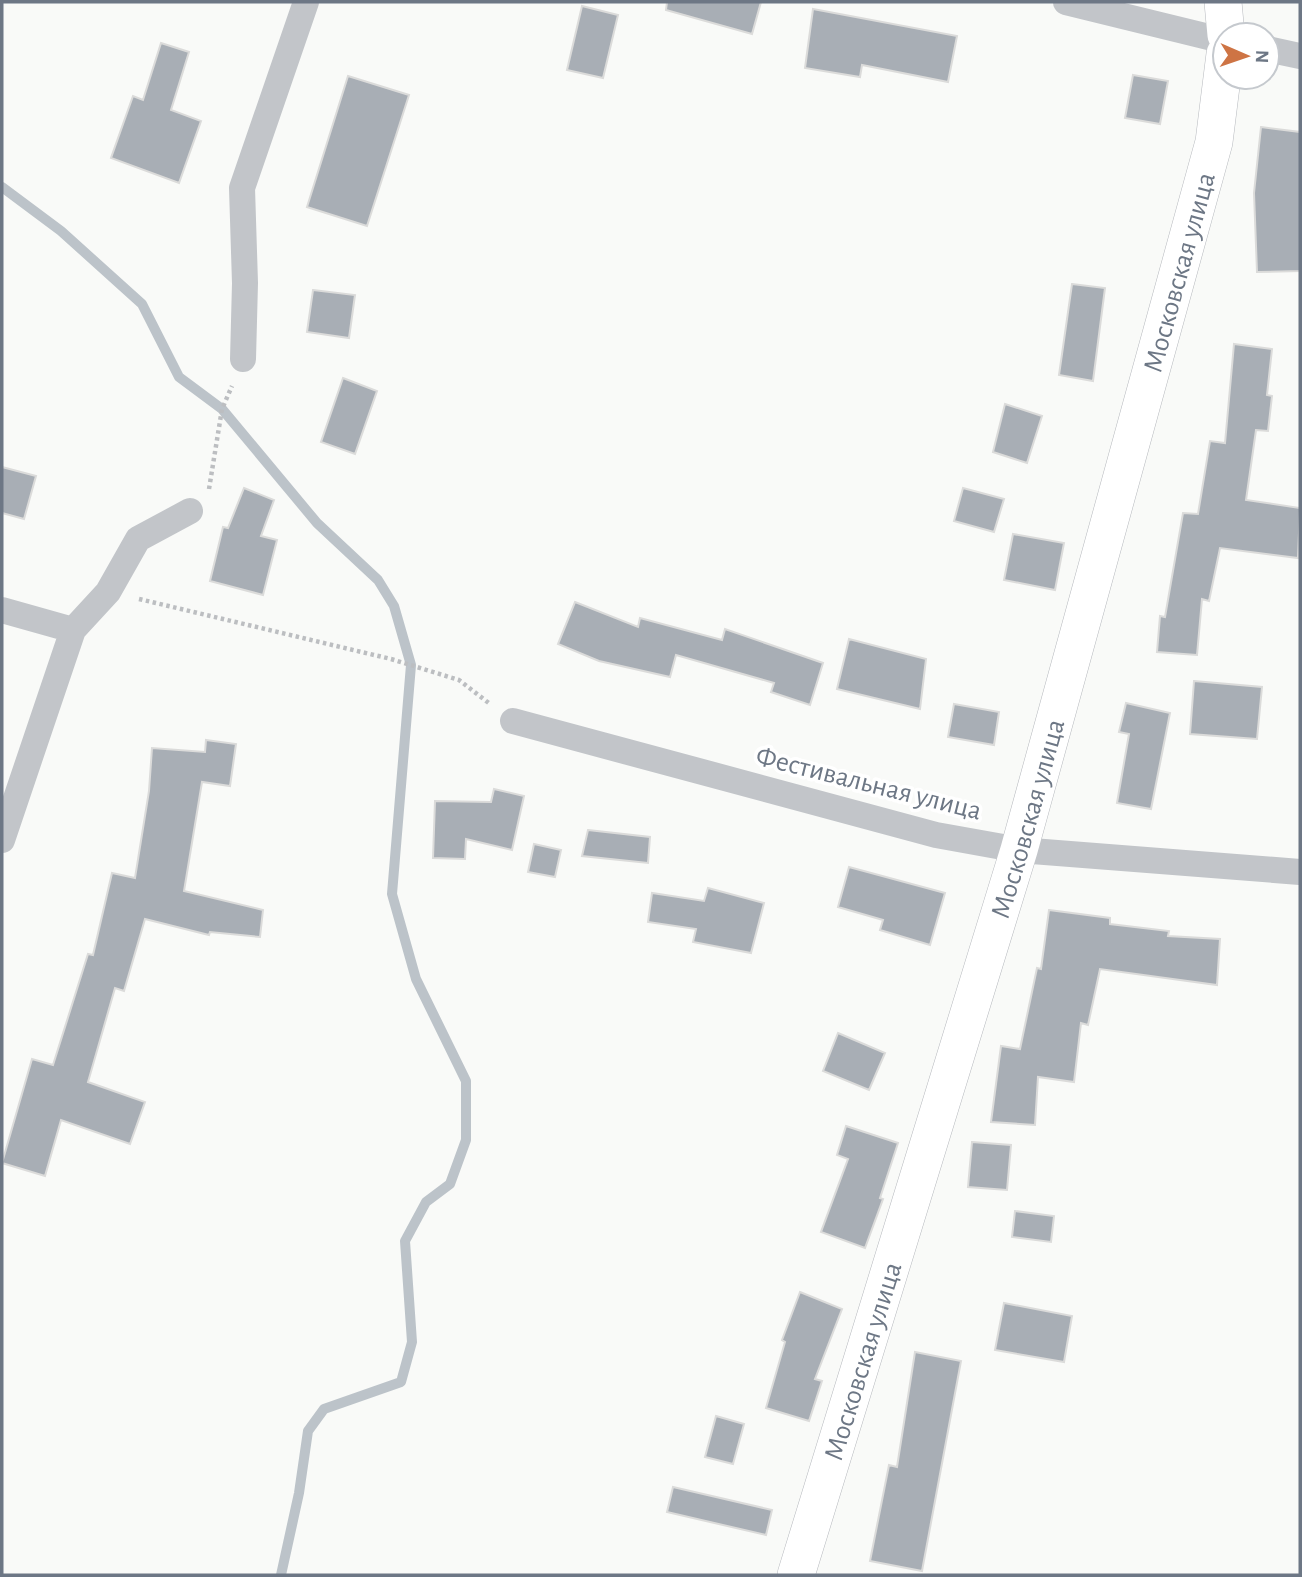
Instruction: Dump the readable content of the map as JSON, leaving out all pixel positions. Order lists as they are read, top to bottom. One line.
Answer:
{"streets":{"street":["Московская улица","Фестивальная улица"]},"crossings":[["Московская улица","Фестивальная улица"]],"north":"right"}
